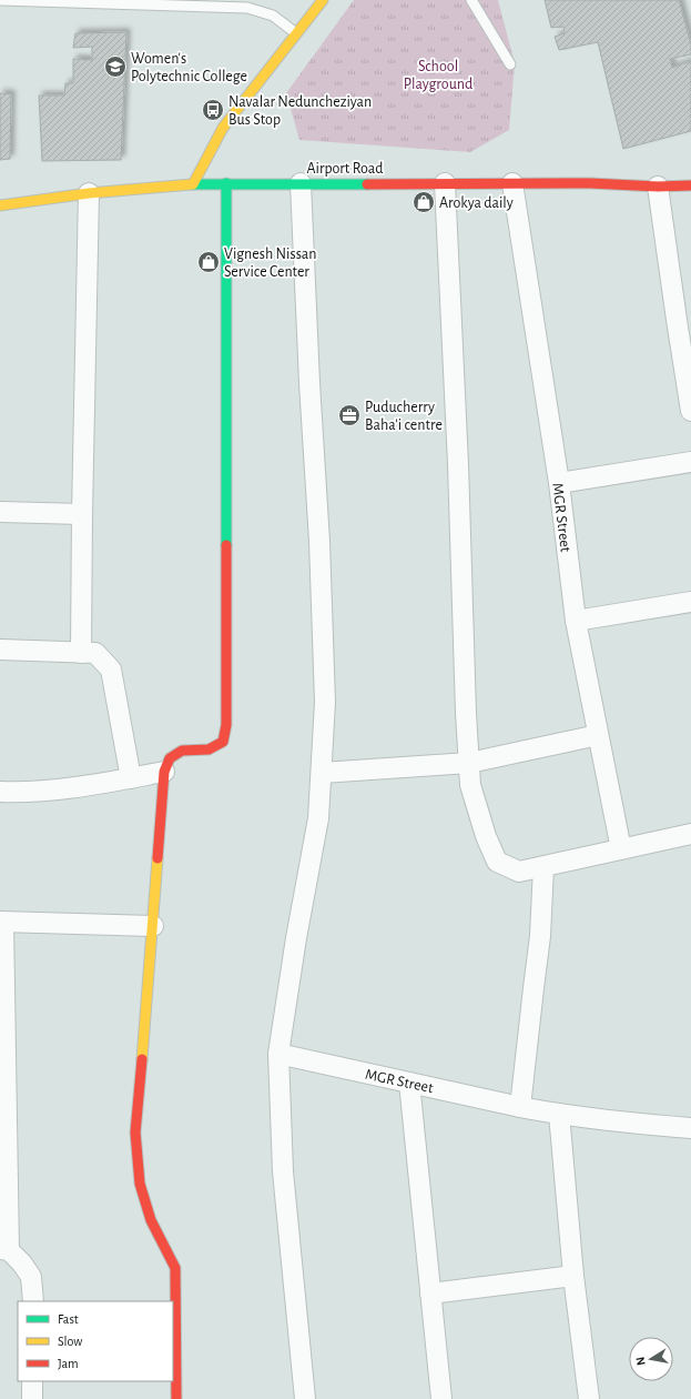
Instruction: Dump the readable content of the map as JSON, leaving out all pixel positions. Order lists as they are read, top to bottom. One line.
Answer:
{"streets":{"street":["Airport Road","MGR Street"]},"crossings":[["Airport Road","MGR Street"]],"parks":["School Playground"],"places":{"school or university":["Women's Polytechnic College"],"bus stop":["Navalar Neduncheziyan Bus Stop"],"shop":["Arokya daily","Vignesh Nissan Service Center"],"office":["Puducherry Baha'i centre"]},"legend":["Fast","Slow","Jam"],"north":"left"}
